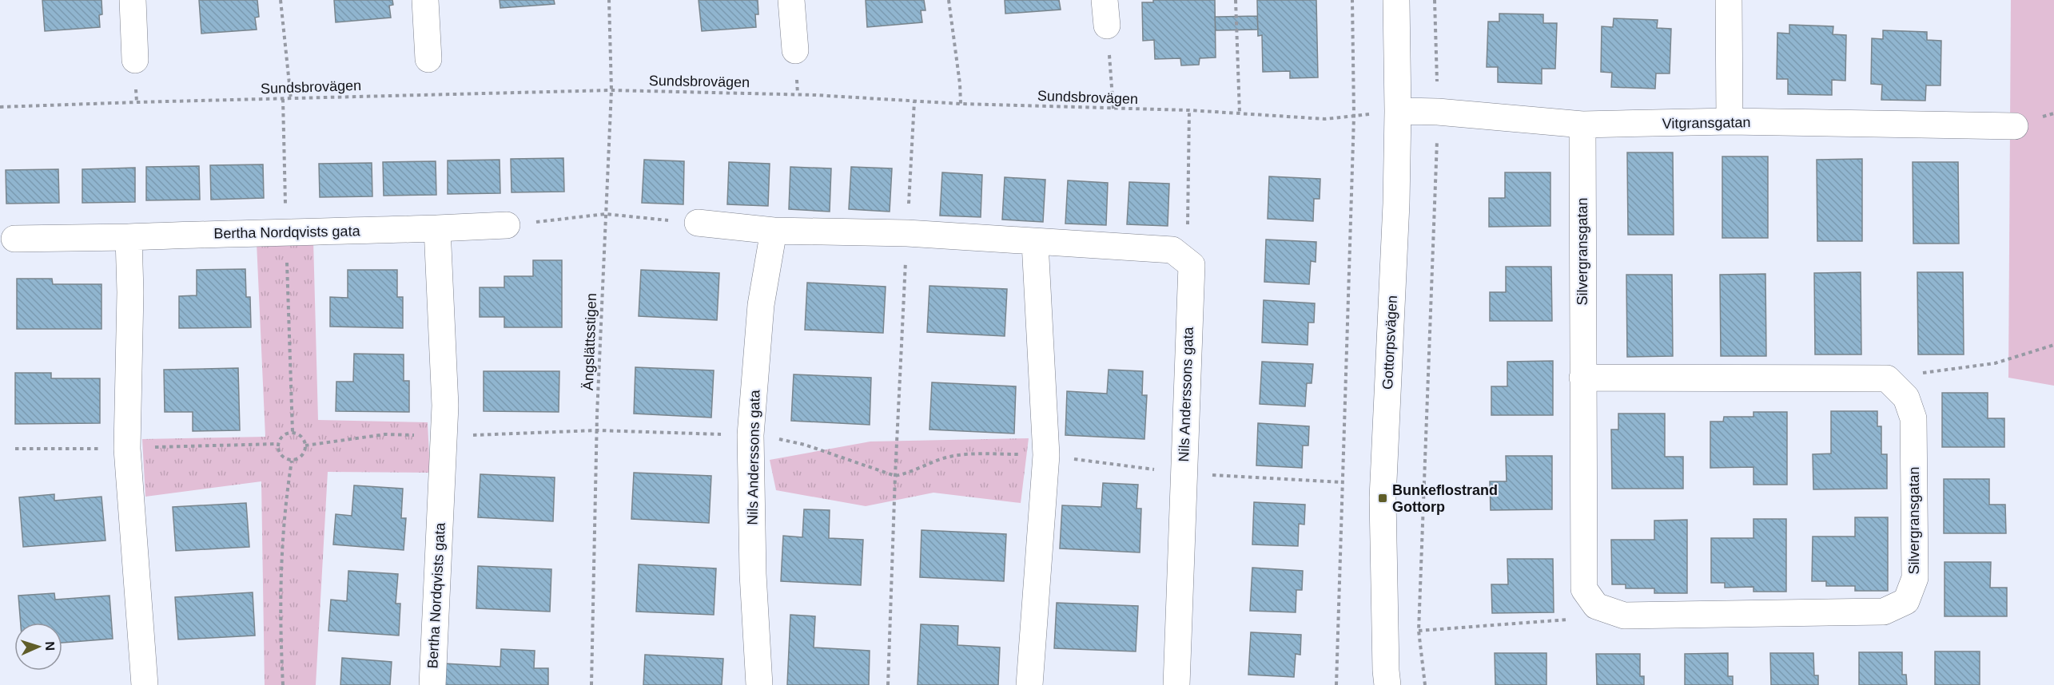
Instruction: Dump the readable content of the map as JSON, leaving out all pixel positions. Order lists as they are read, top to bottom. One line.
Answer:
{"streets":{"street":["Vitgransgatan","Bertha Nordqvists gata","Silvergransgatan","Gottorpsvägen","Nils Anderssons gata"],"path":["Sundsbrovägen","Ängslättsstigen"]},"crossings":[["Sundsbrovägen","Vitgransgatan"],["Sundsbrovägen","Ängslättsstigen"],["Sundsbrovägen","Gottorpsvägen"],["Vitgransgatan","Silvergransgatan"],["Vitgransgatan","Gottorpsvägen"]],"places":{"transit":["Bunkeflostrand Gottorp"]},"north":"right"}
